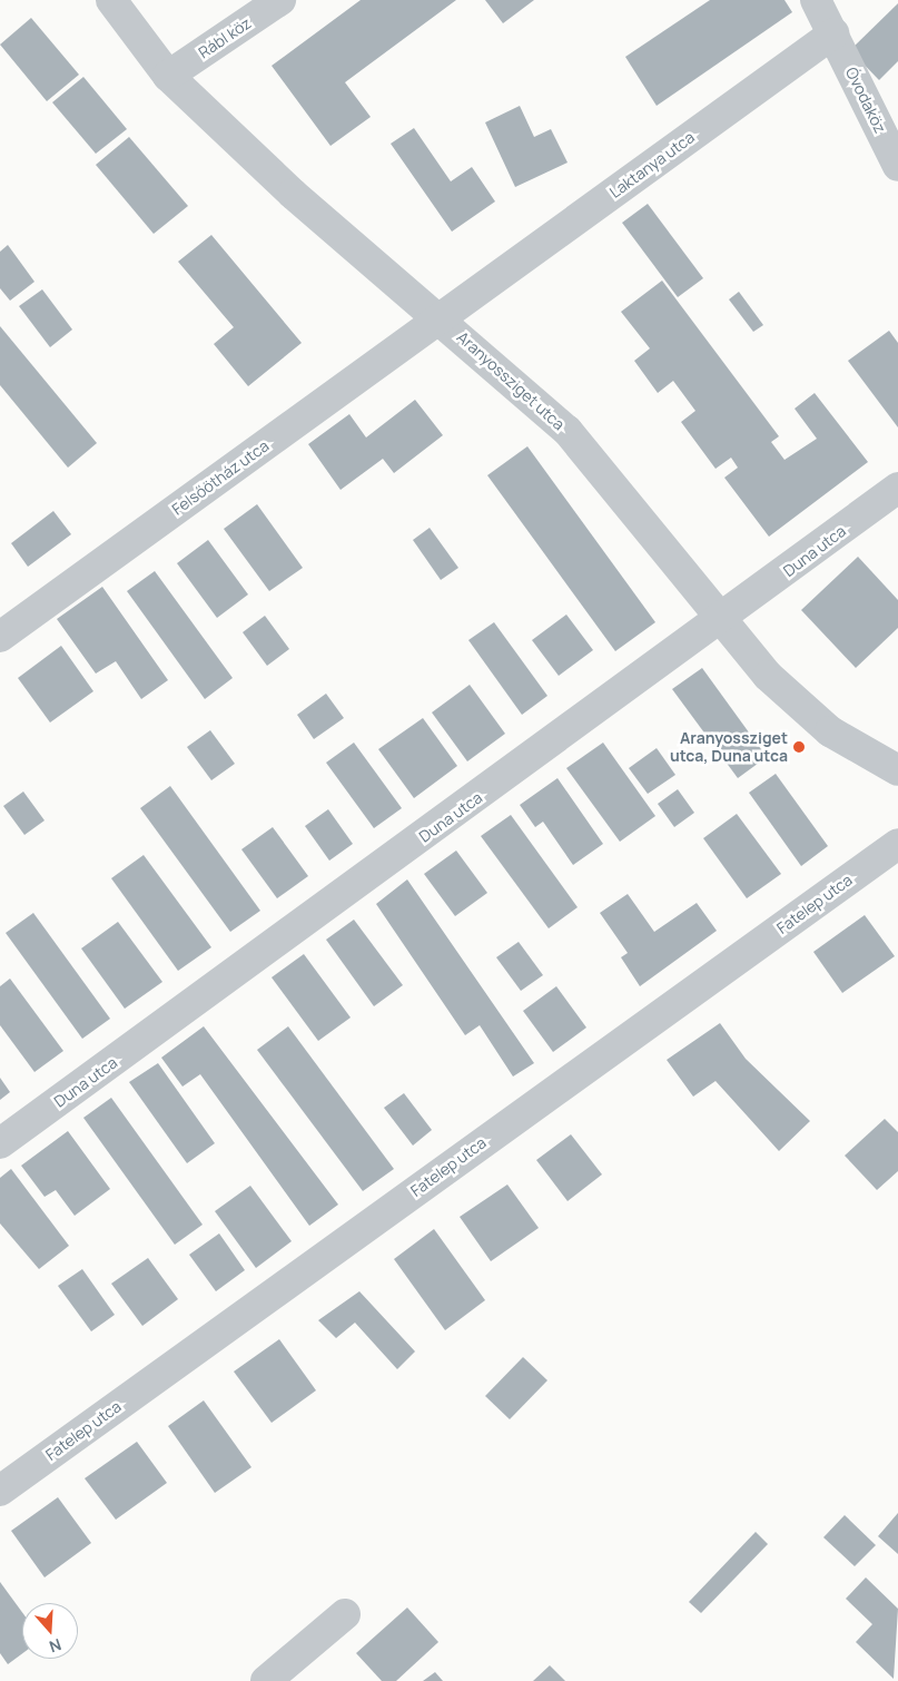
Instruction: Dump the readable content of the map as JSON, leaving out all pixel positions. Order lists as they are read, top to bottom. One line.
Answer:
{"streets":{"street":["Rábl köz","Óvodaköz","Laktanya utca","Aranyossziget utca","Felsőötház utca","Duna utca","Fatelep utca"]},"crossings":[["Rábl köz","Aranyossziget utca"],["Óvodaköz","Laktanya utca"],["Laktanya utca","Aranyossziget utca"],["Laktanya utca","Felsőötház utca"],["Aranyossziget utca","Felsőötház utca"],["Aranyossziget utca","Duna utca"]],"places":["Aranyossziget utca, Duna utca"],"north":"bottom"}
